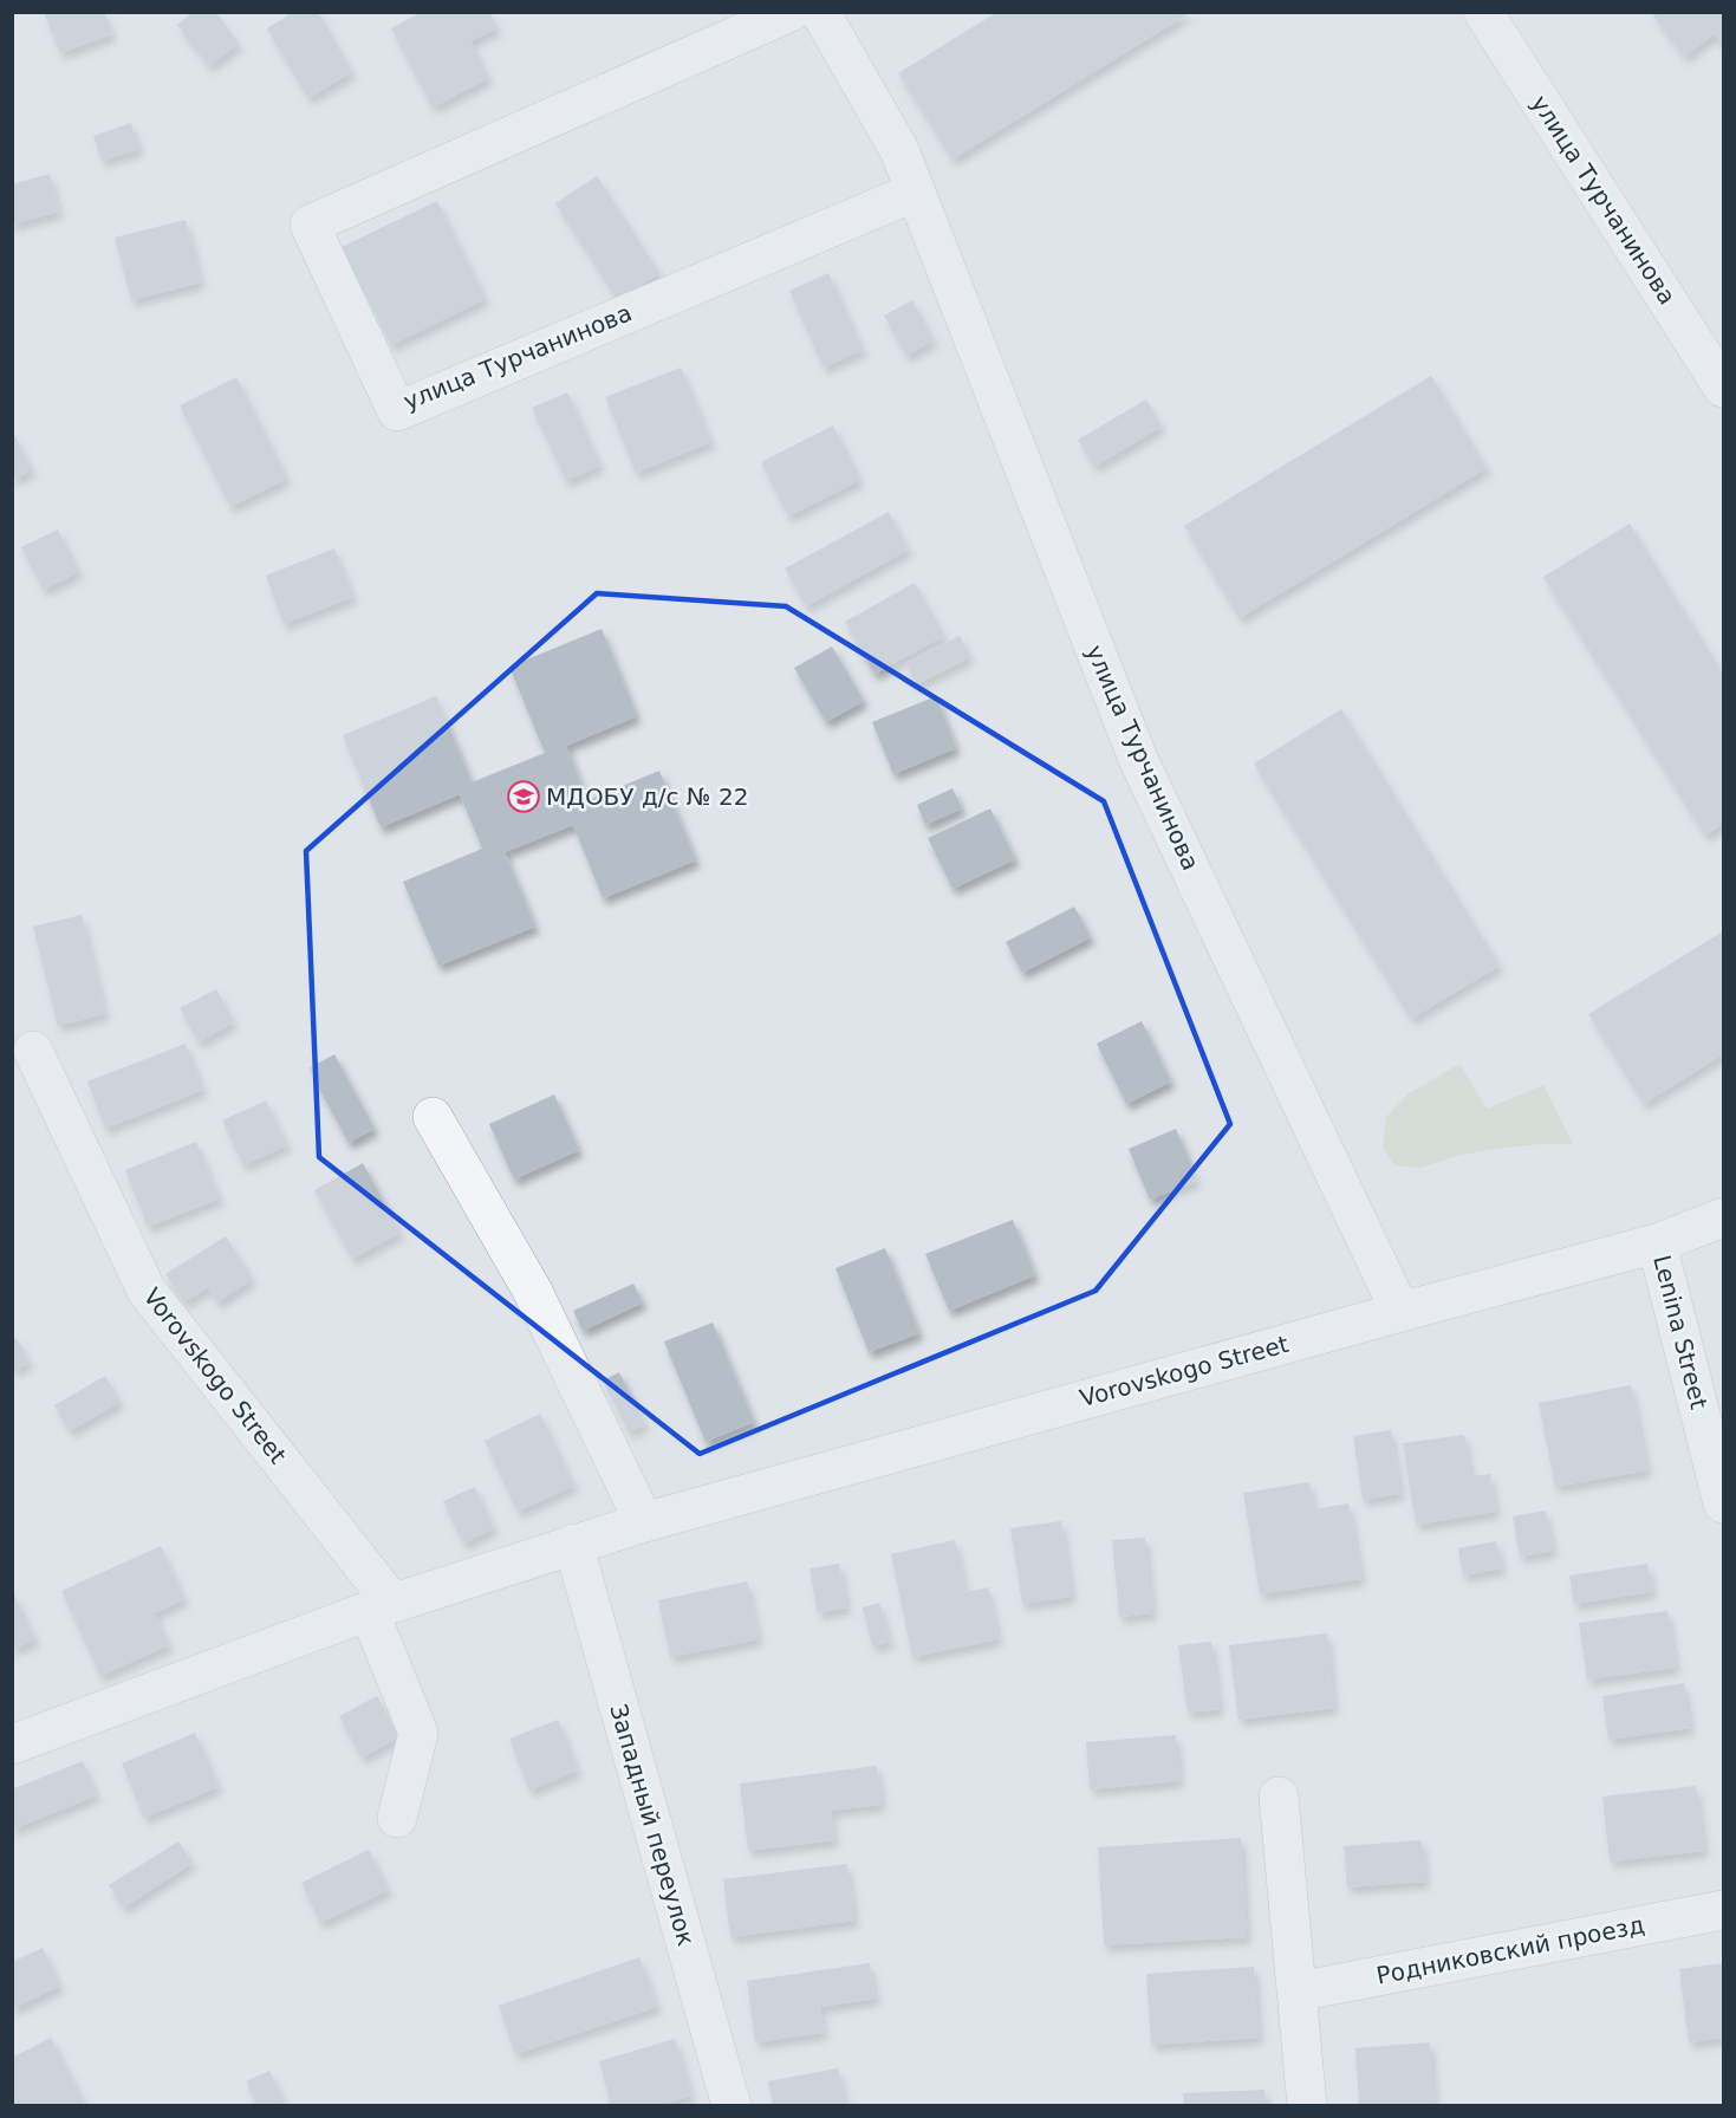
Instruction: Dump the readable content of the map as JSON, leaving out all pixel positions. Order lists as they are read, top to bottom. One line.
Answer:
{"streets":{"street":["улица Турчанинова","Lenina Street","Vorovskogo Street","Западный переулок","Родниковский проезд"]},"crossings":[["улица Турчанинова","Vorovskogo Street"],["Lenina Street","Vorovskogo Street"],["Vorovskogo Street","Западный переулок"]],"places":{"school or university":["МДОБУ д/с № 22"]}}
